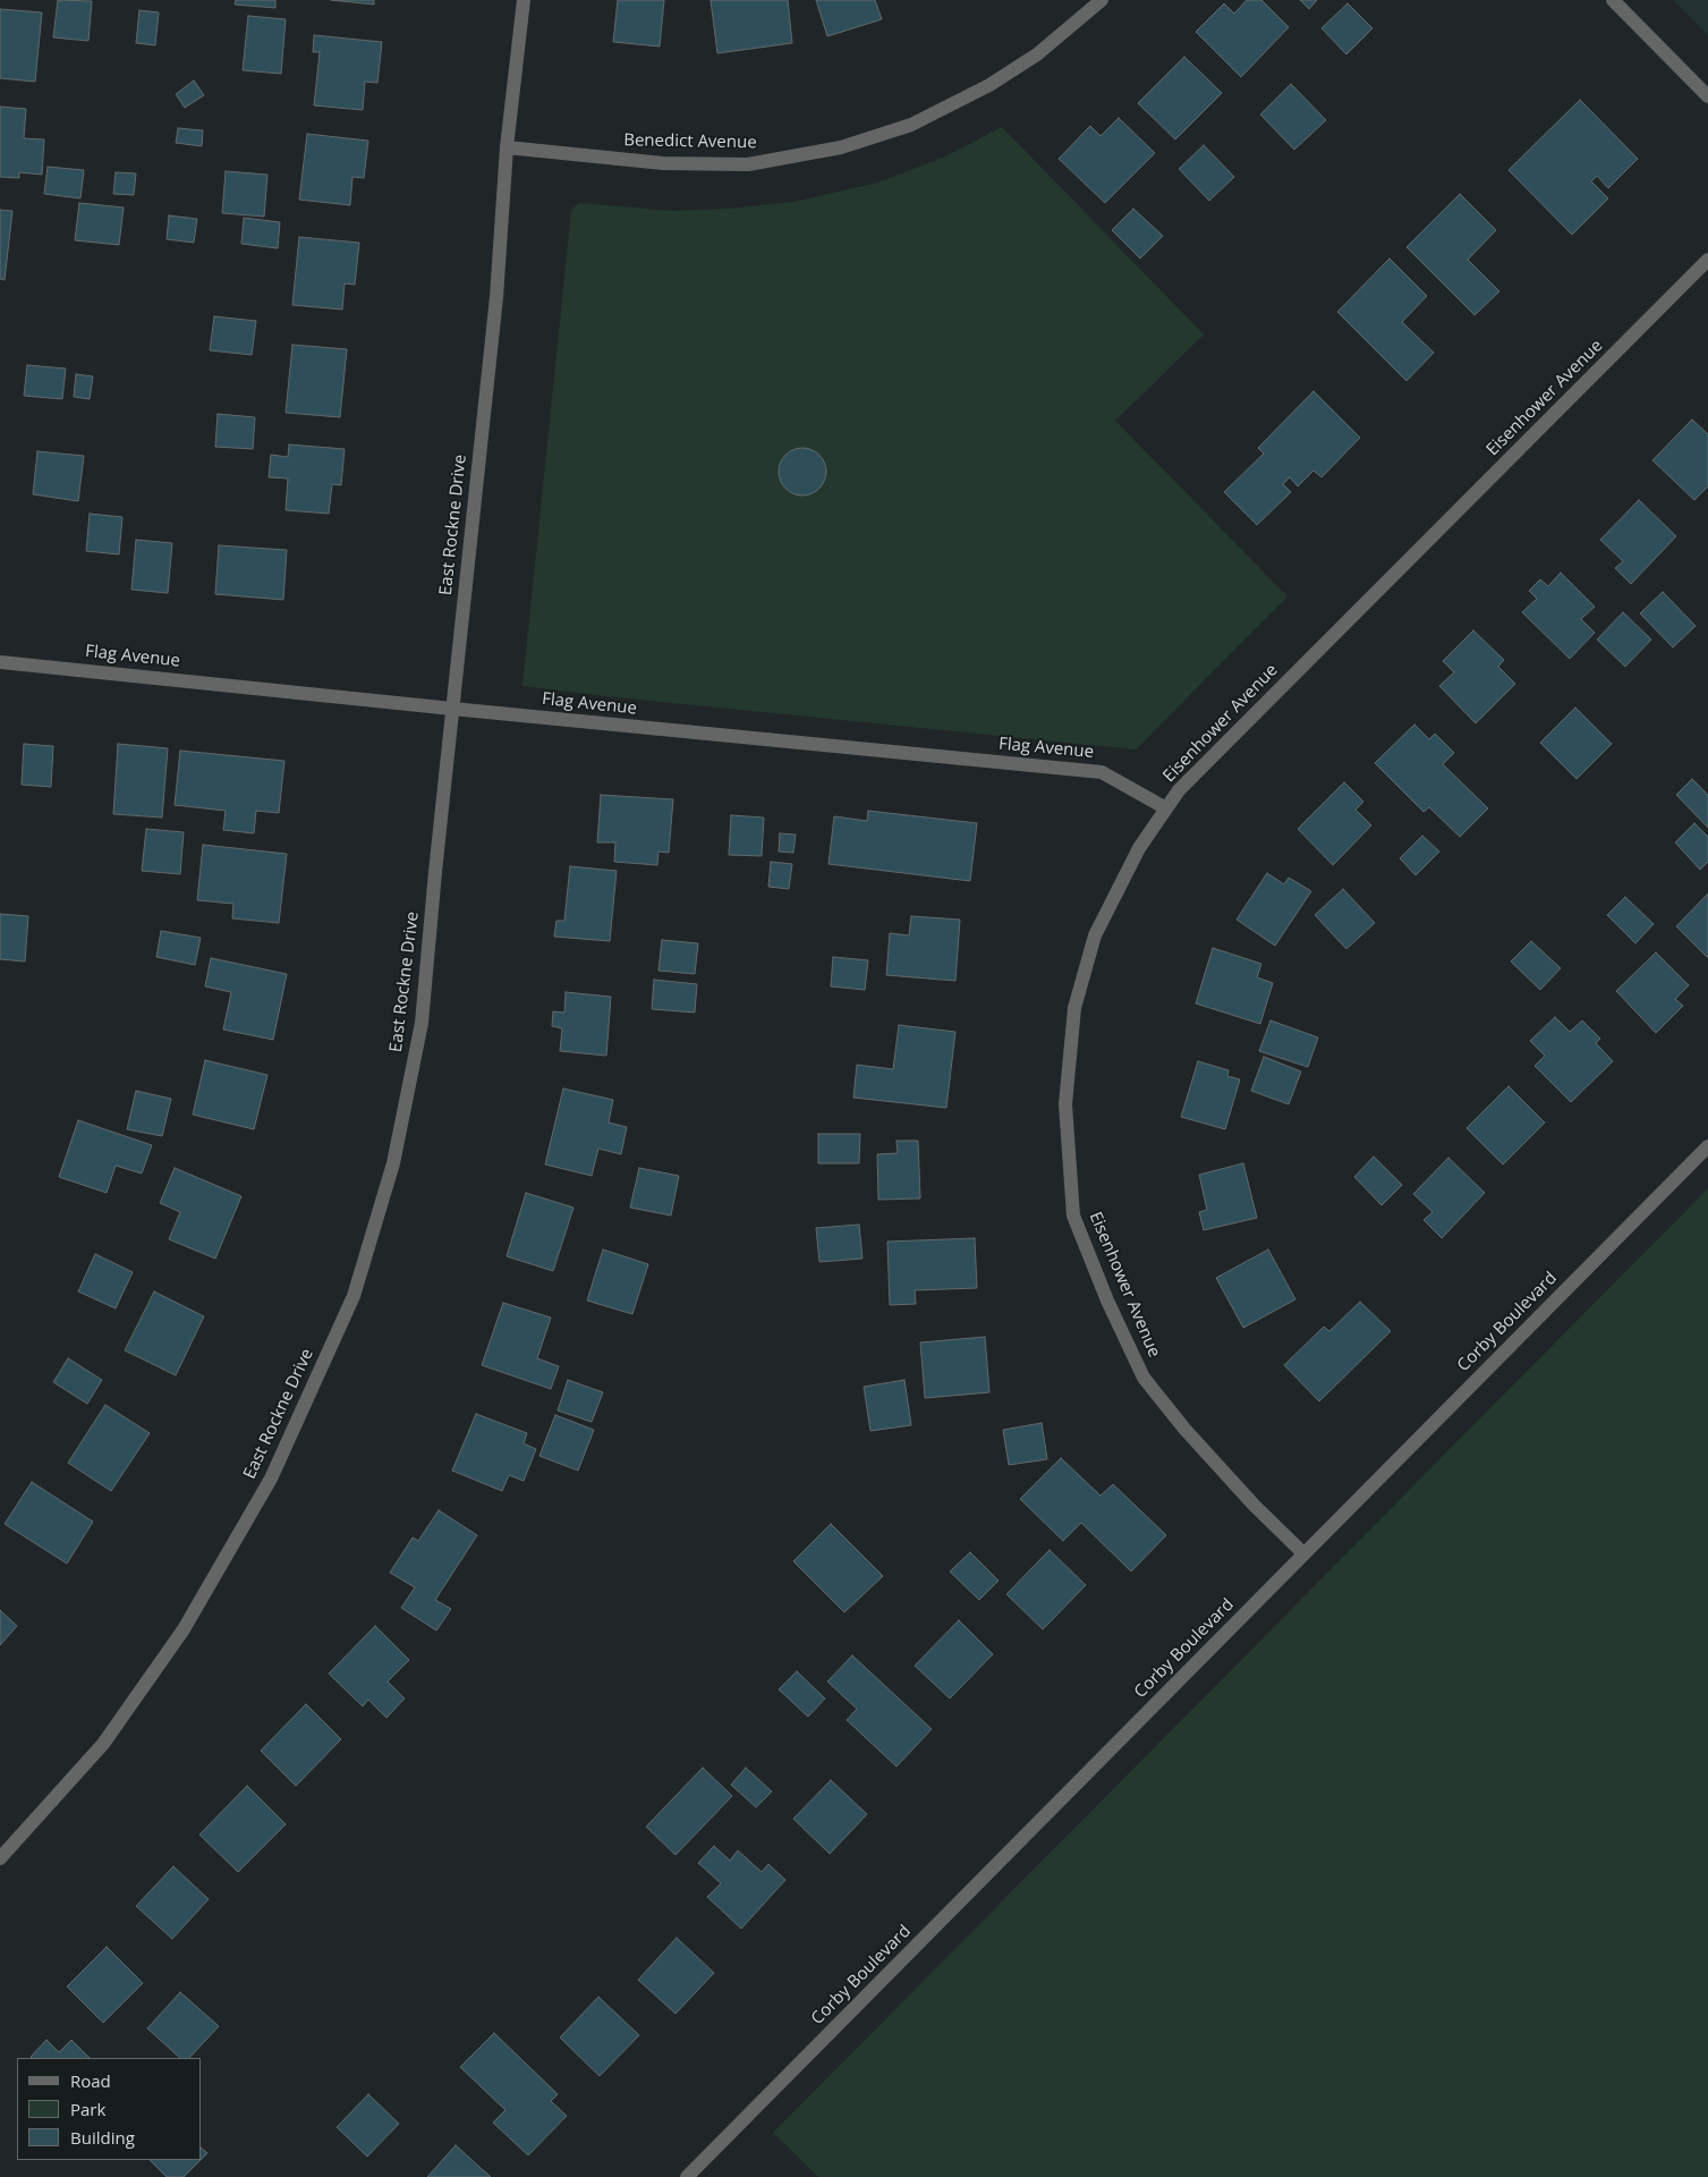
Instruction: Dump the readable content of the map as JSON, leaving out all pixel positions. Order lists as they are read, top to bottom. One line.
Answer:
{"streets":{"street":["Benedict Avenue","Eisenhower Avenue","East Rockne Drive","Flag Avenue","Corby Boulevard"]},"crossings":[["Benedict Avenue","East Rockne Drive"],["Eisenhower Avenue","Flag Avenue"],["Eisenhower Avenue","Corby Boulevard"],["East Rockne Drive","Flag Avenue"]],"legend":["Road","Park","Building"]}
